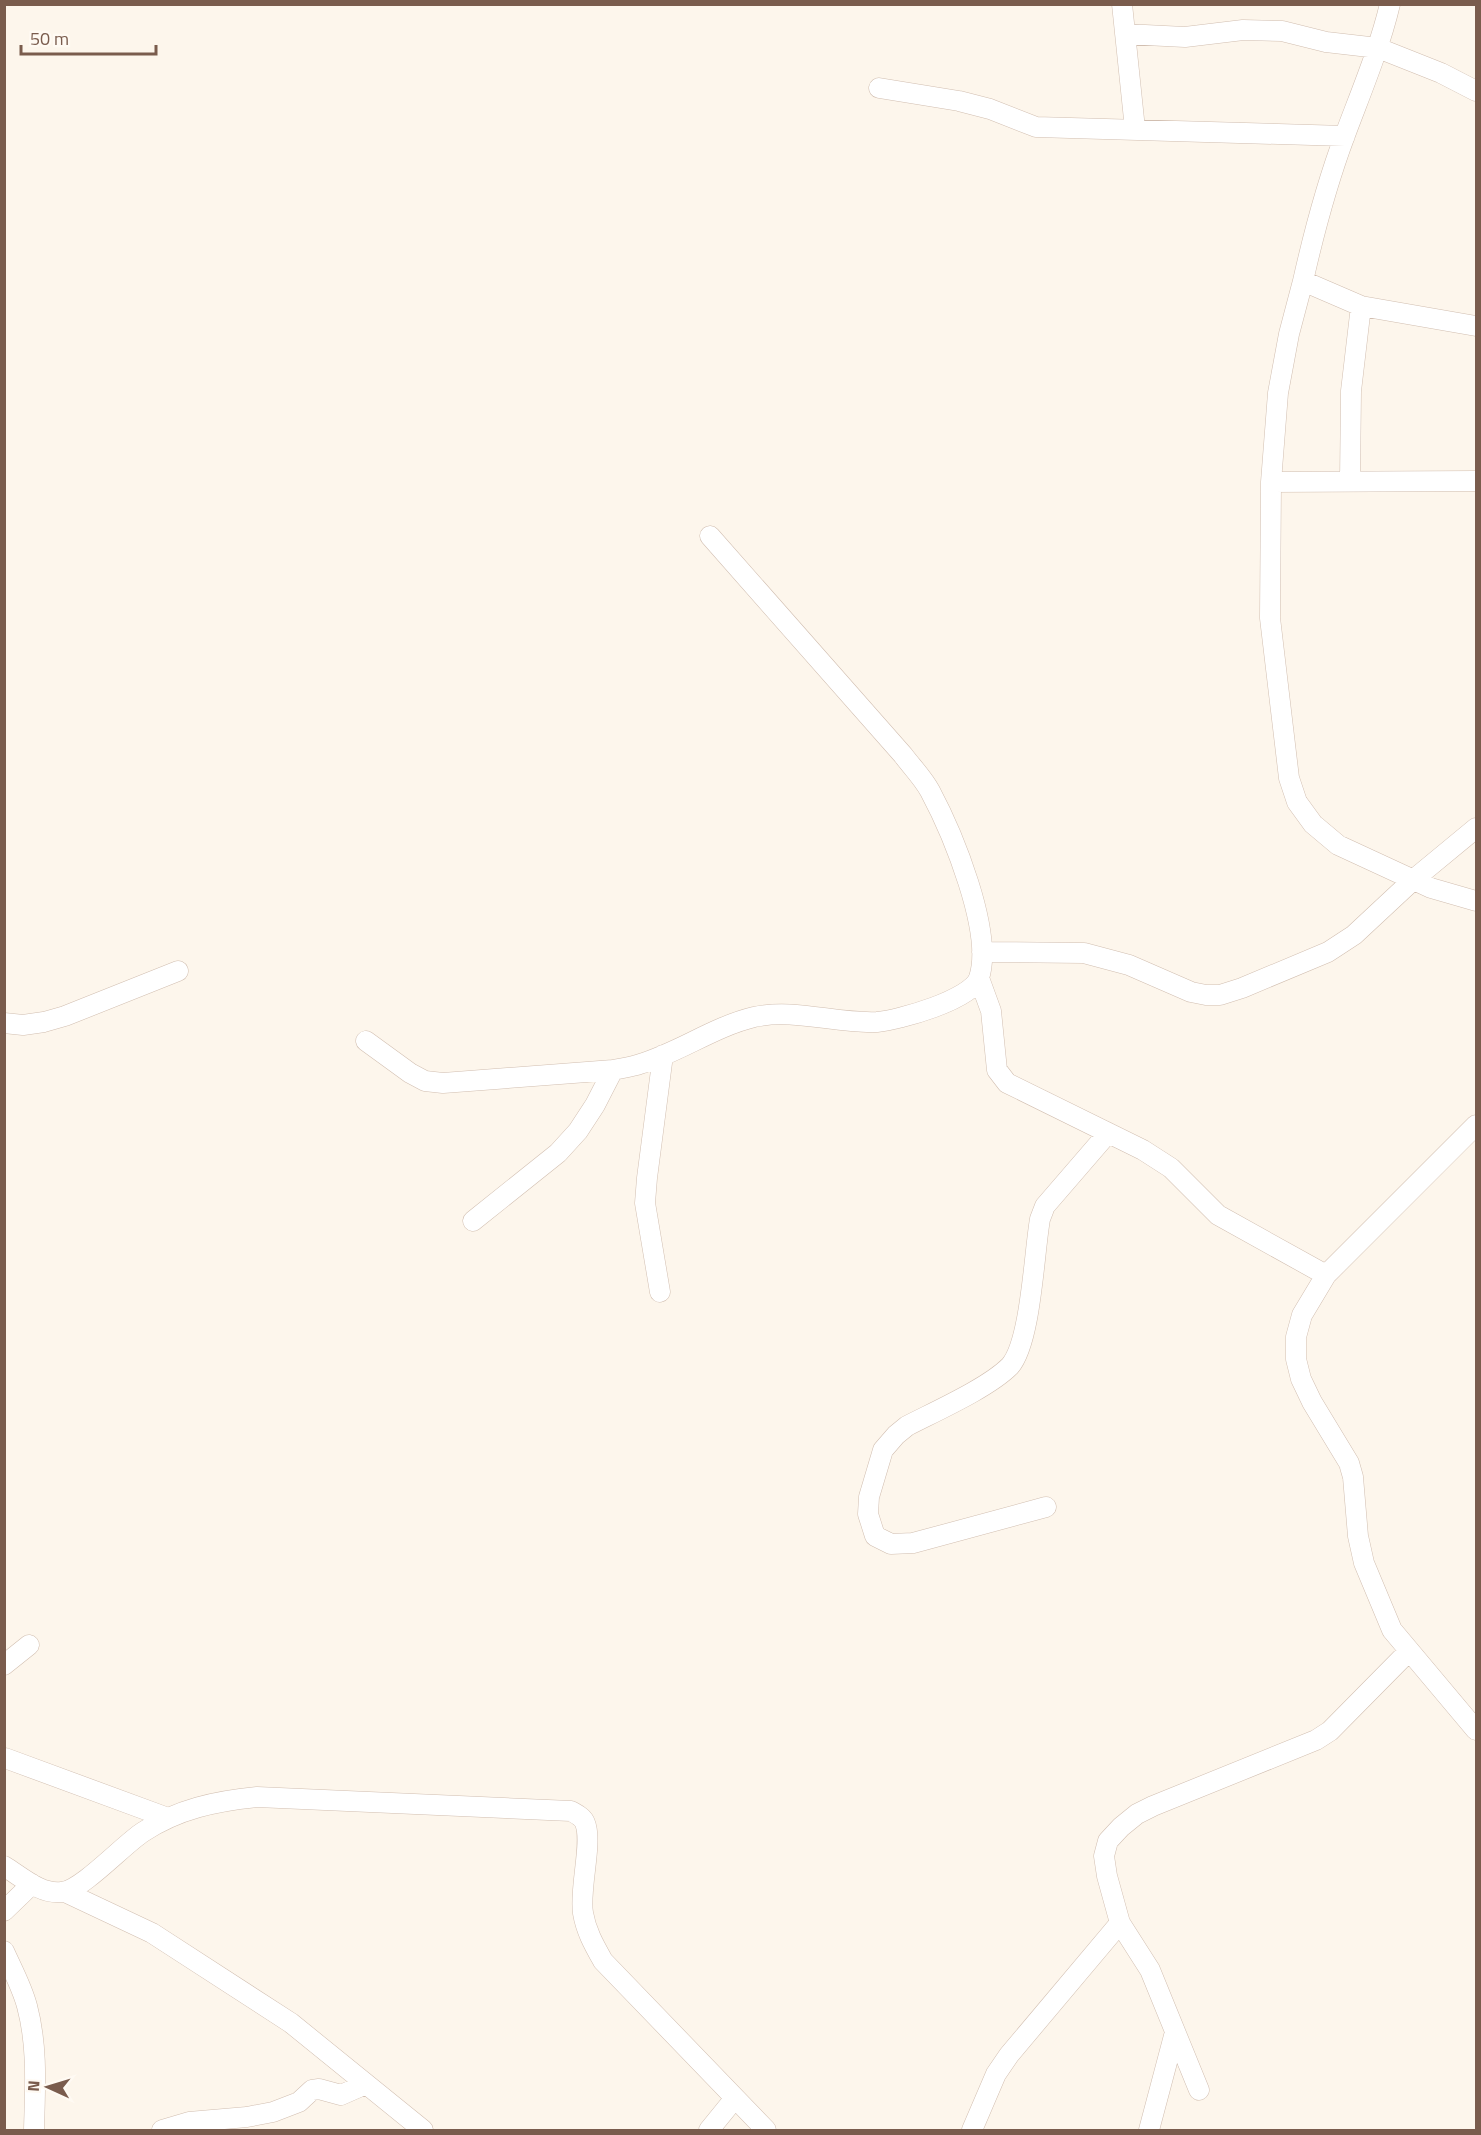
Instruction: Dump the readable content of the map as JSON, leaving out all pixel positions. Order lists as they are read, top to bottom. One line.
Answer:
{"scale_bar":"50 m","north":"left"}
